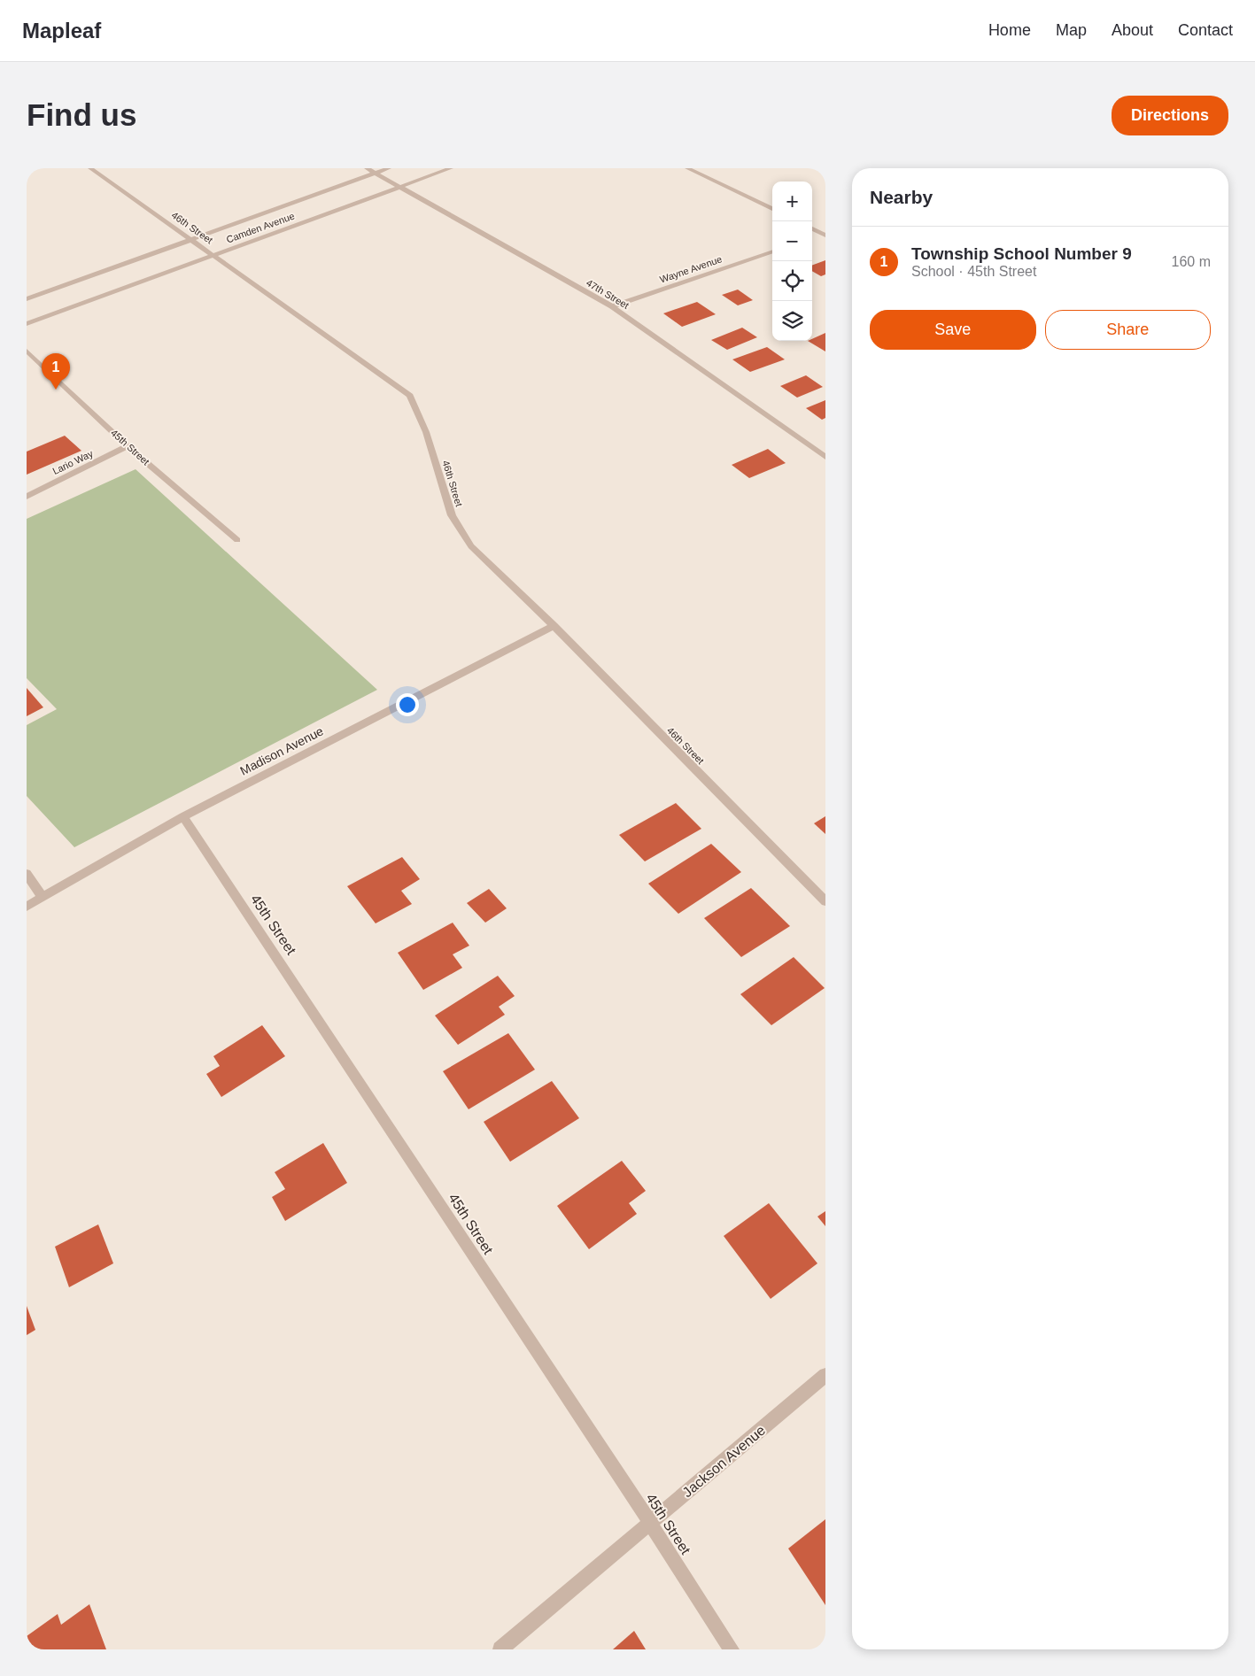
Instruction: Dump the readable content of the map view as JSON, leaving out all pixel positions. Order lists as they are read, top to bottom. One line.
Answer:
{"streets":{"street":["46th Street","Camden Avenue","Wayne Avenue","47th Street","45th Street","Lario Way","Madison Avenue","Jackson Avenue"]},"crossings":[["46th Street","Camden Avenue"],["46th Street","Madison Avenue"],["Camden Avenue","47th Street"],["Wayne Avenue","47th Street"],["45th Street","Lario Way"],["45th Street","Madison Avenue"],["45th Street","Jackson Avenue"]],"page":{"header":"Mapleaf","nav":["Home","Map","About","Contact"],"buttons":["Directions",["Save","Share"]],"title":"Find us","heading":"Nearby","map_buttons":["+","−"],"list":[{"mark":"1","name":"Township School Number 9","note":"School · 45th Street","value":"160 m"}],"pins":"1"}}
